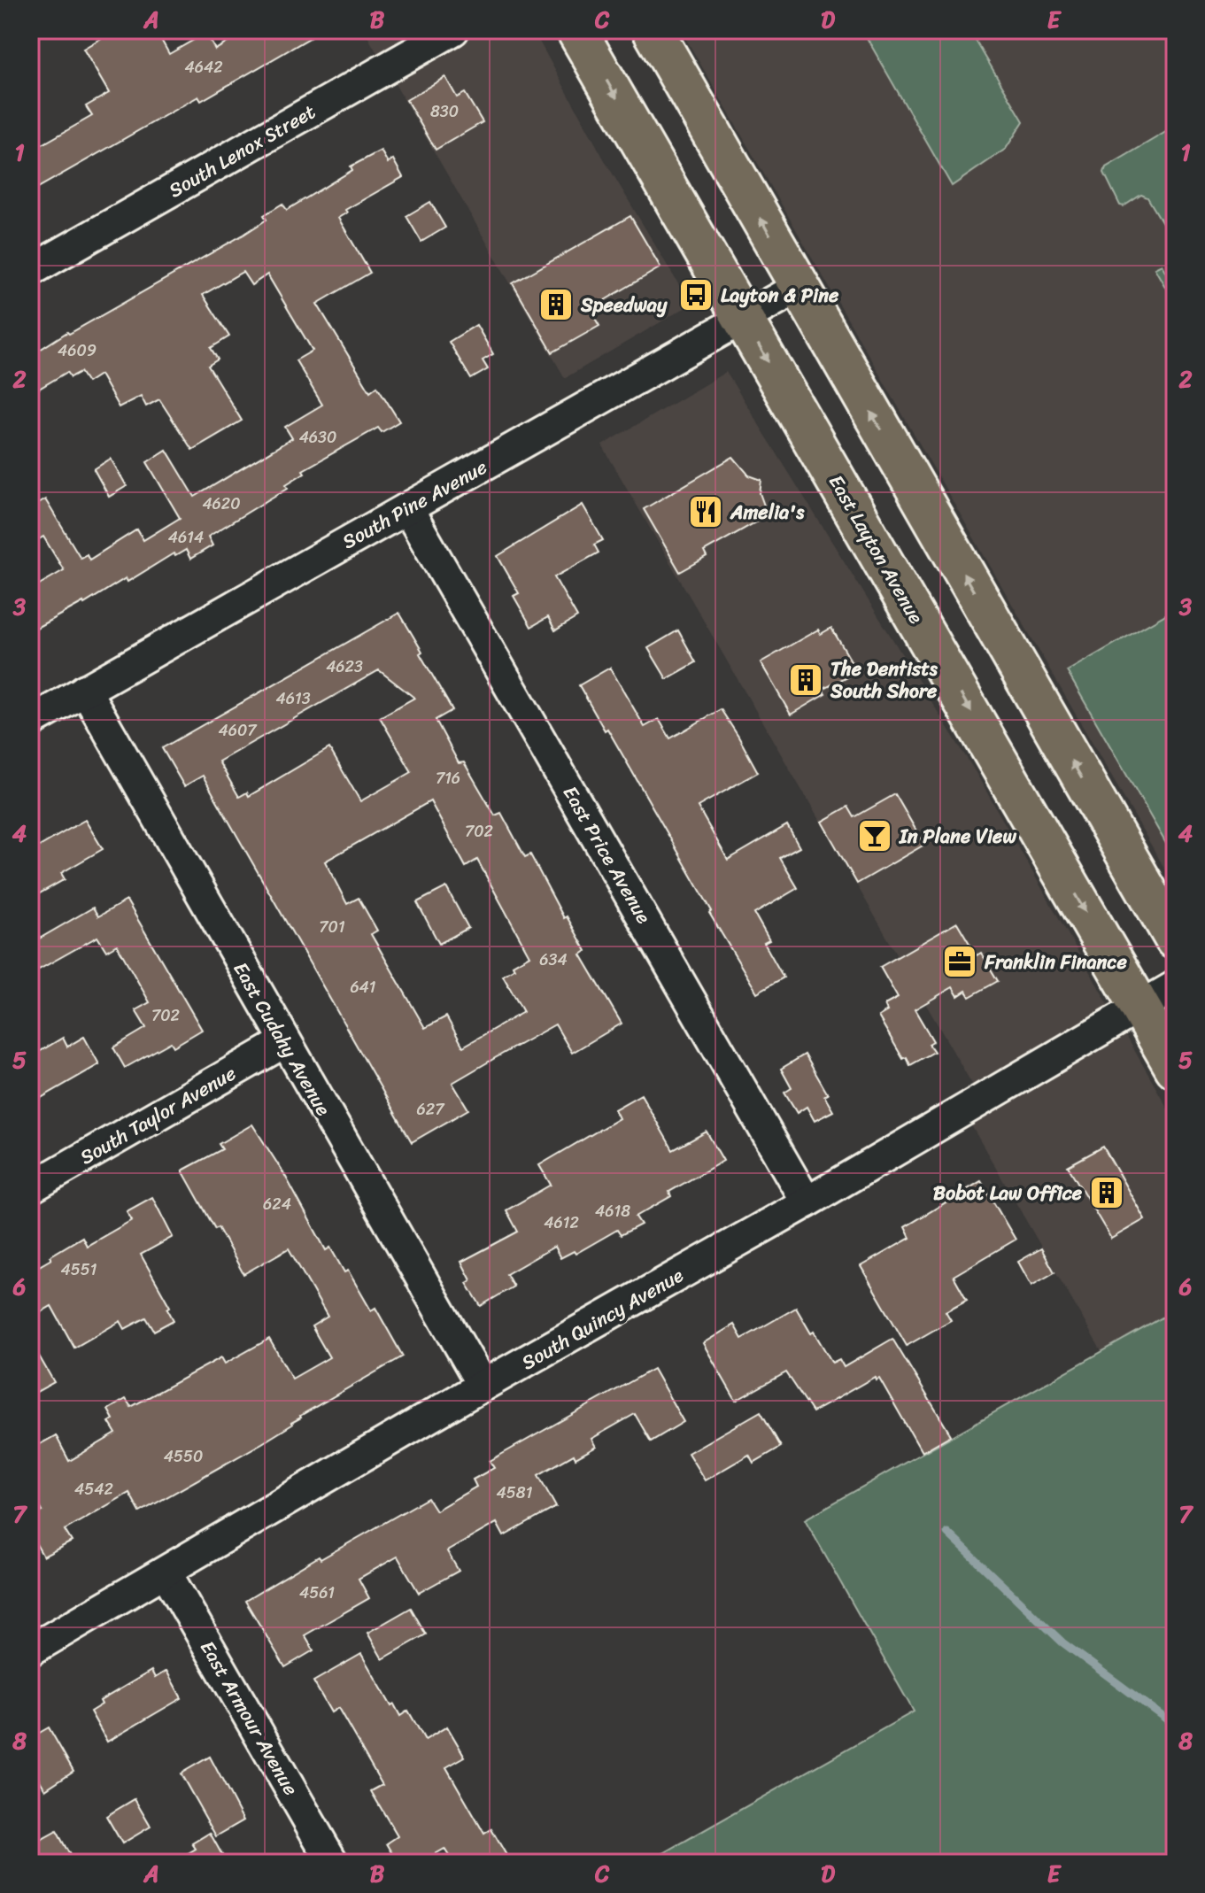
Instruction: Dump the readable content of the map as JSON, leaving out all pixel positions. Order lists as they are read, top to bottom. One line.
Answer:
{"streets":{"main road":["East Layton Avenue"],"street":["South Lenox Street","South Pine Avenue","East Price Avenue","East Cudahy Avenue","South Taylor Avenue","South Quincy Avenue","East Armour Avenue"]},"crossings":[["South Pine Avenue","East Layton Avenue"],["South Pine Avenue","East Price Avenue"],["South Pine Avenue","East Cudahy Avenue"],["East Layton Avenue","South Quincy Avenue"],["East Price Avenue","South Quincy Avenue"],["East Cudahy Avenue","South Taylor Avenue"],["East Cudahy Avenue","South Quincy Avenue"],["South Quincy Avenue","East Armour Avenue"]],"places":{"bus stop":["Layton & Pine"],"building":["Speedway","The Dentists South Shore","Bobot Law Office"],"restaurant":["Amelia's"],"bar":["In Plane View"],"office":["Franklin Finance"]},"house_numbers":["4642","830","4609","4630","4620","4614","4623","4613","4607","716","702","701","634","641","702","627","624","4618","4612","4551","4550","4542","4581","4561"],"grid":{"columns":["A","B","C","D","E"],"rows":["1","2","3","4","5","6","7","8"]}}
